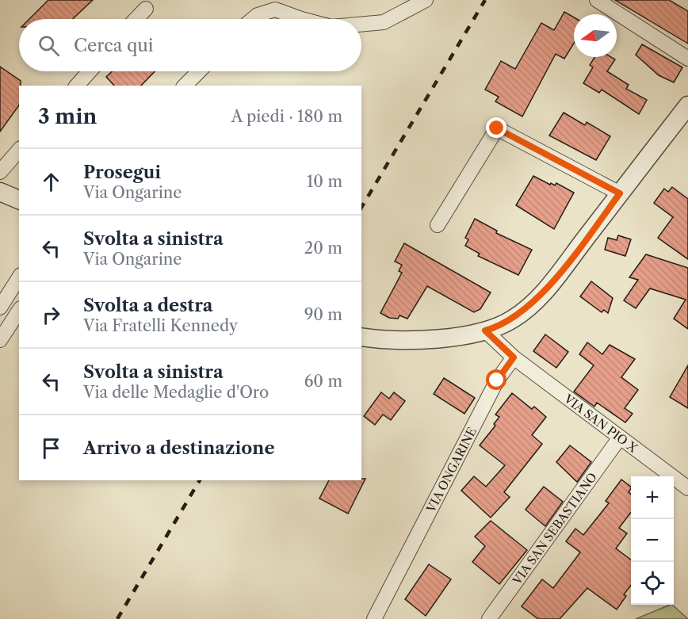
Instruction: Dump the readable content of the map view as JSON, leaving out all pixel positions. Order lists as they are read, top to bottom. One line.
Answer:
{"streets":{"street":["VIA SAN PIO X","VIA ONGARINE","VIA SAN SEBASTIANO"]},"crossings":[["VIA SAN PIO X","VIA ONGARINE"],["VIA SAN PIO X","VIA SAN SEBASTIANO"]],"north":"left","page":{"search":"Cerca qui","heading":["3 min","A piedi · 180 m"],"list":[["Prosegui","Via Ongarine","10 m"],["Svolta a sinistra","Via Ongarine","20 m"],["Svolta a destra","Via Fratelli Kennedy","90 m"],["Svolta a sinistra","Via delle Medaglie d'Oro","60 m"],"Arrivo a destinazione"],"map_buttons":["+","−"]}}
